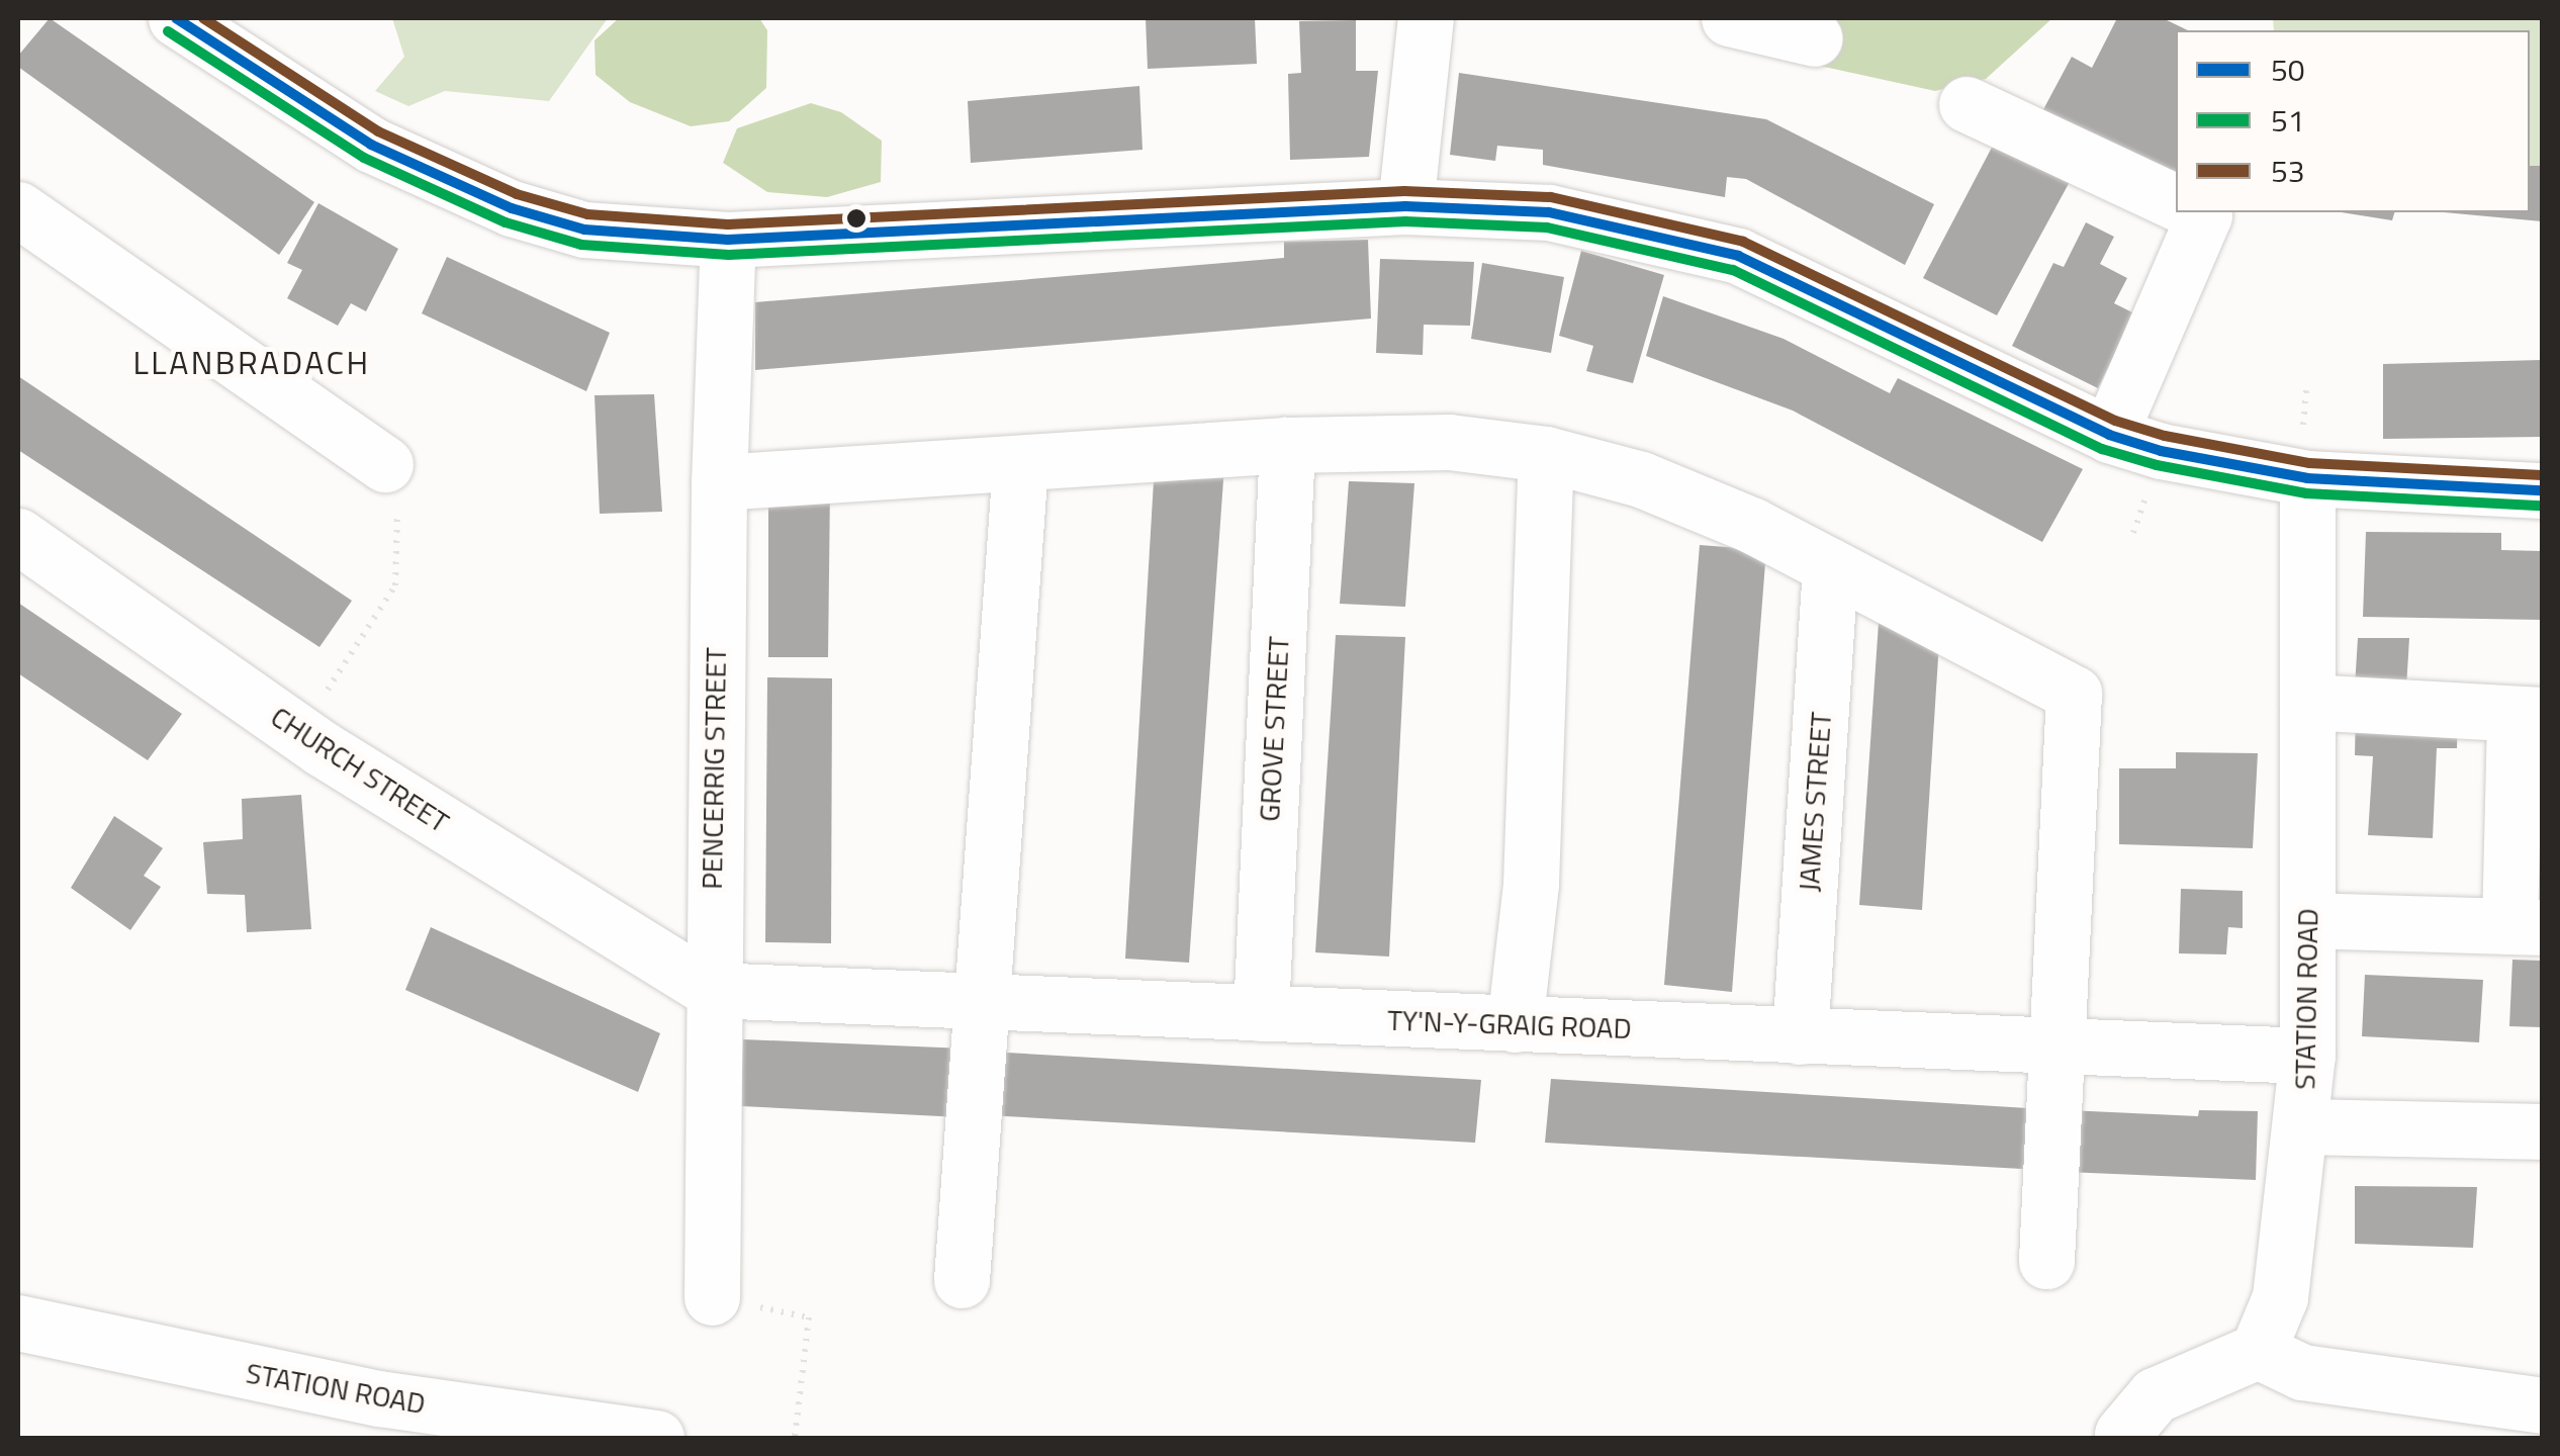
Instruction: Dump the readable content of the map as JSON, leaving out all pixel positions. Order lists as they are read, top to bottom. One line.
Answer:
{"streets":{"street":["GROVE STREET","PENCERRIG STREET","CHURCH STREET","JAMES STREET","STATION ROAD","TY'N-Y-GRAIG ROAD"]},"crossings":[["GROVE STREET","TY'N-Y-GRAIG ROAD"],["PENCERRIG STREET","CHURCH STREET"],["PENCERRIG STREET","TY'N-Y-GRAIG ROAD"],["CHURCH STREET","TY'N-Y-GRAIG ROAD"],["JAMES STREET","TY'N-Y-GRAIG ROAD"],["STATION ROAD","TY'N-Y-GRAIG ROAD"]],"districts":["LLANBRADACH"],"lines":["transit line 50","transit line 53","transit line 51"],"legend":["50","51","53"]}
